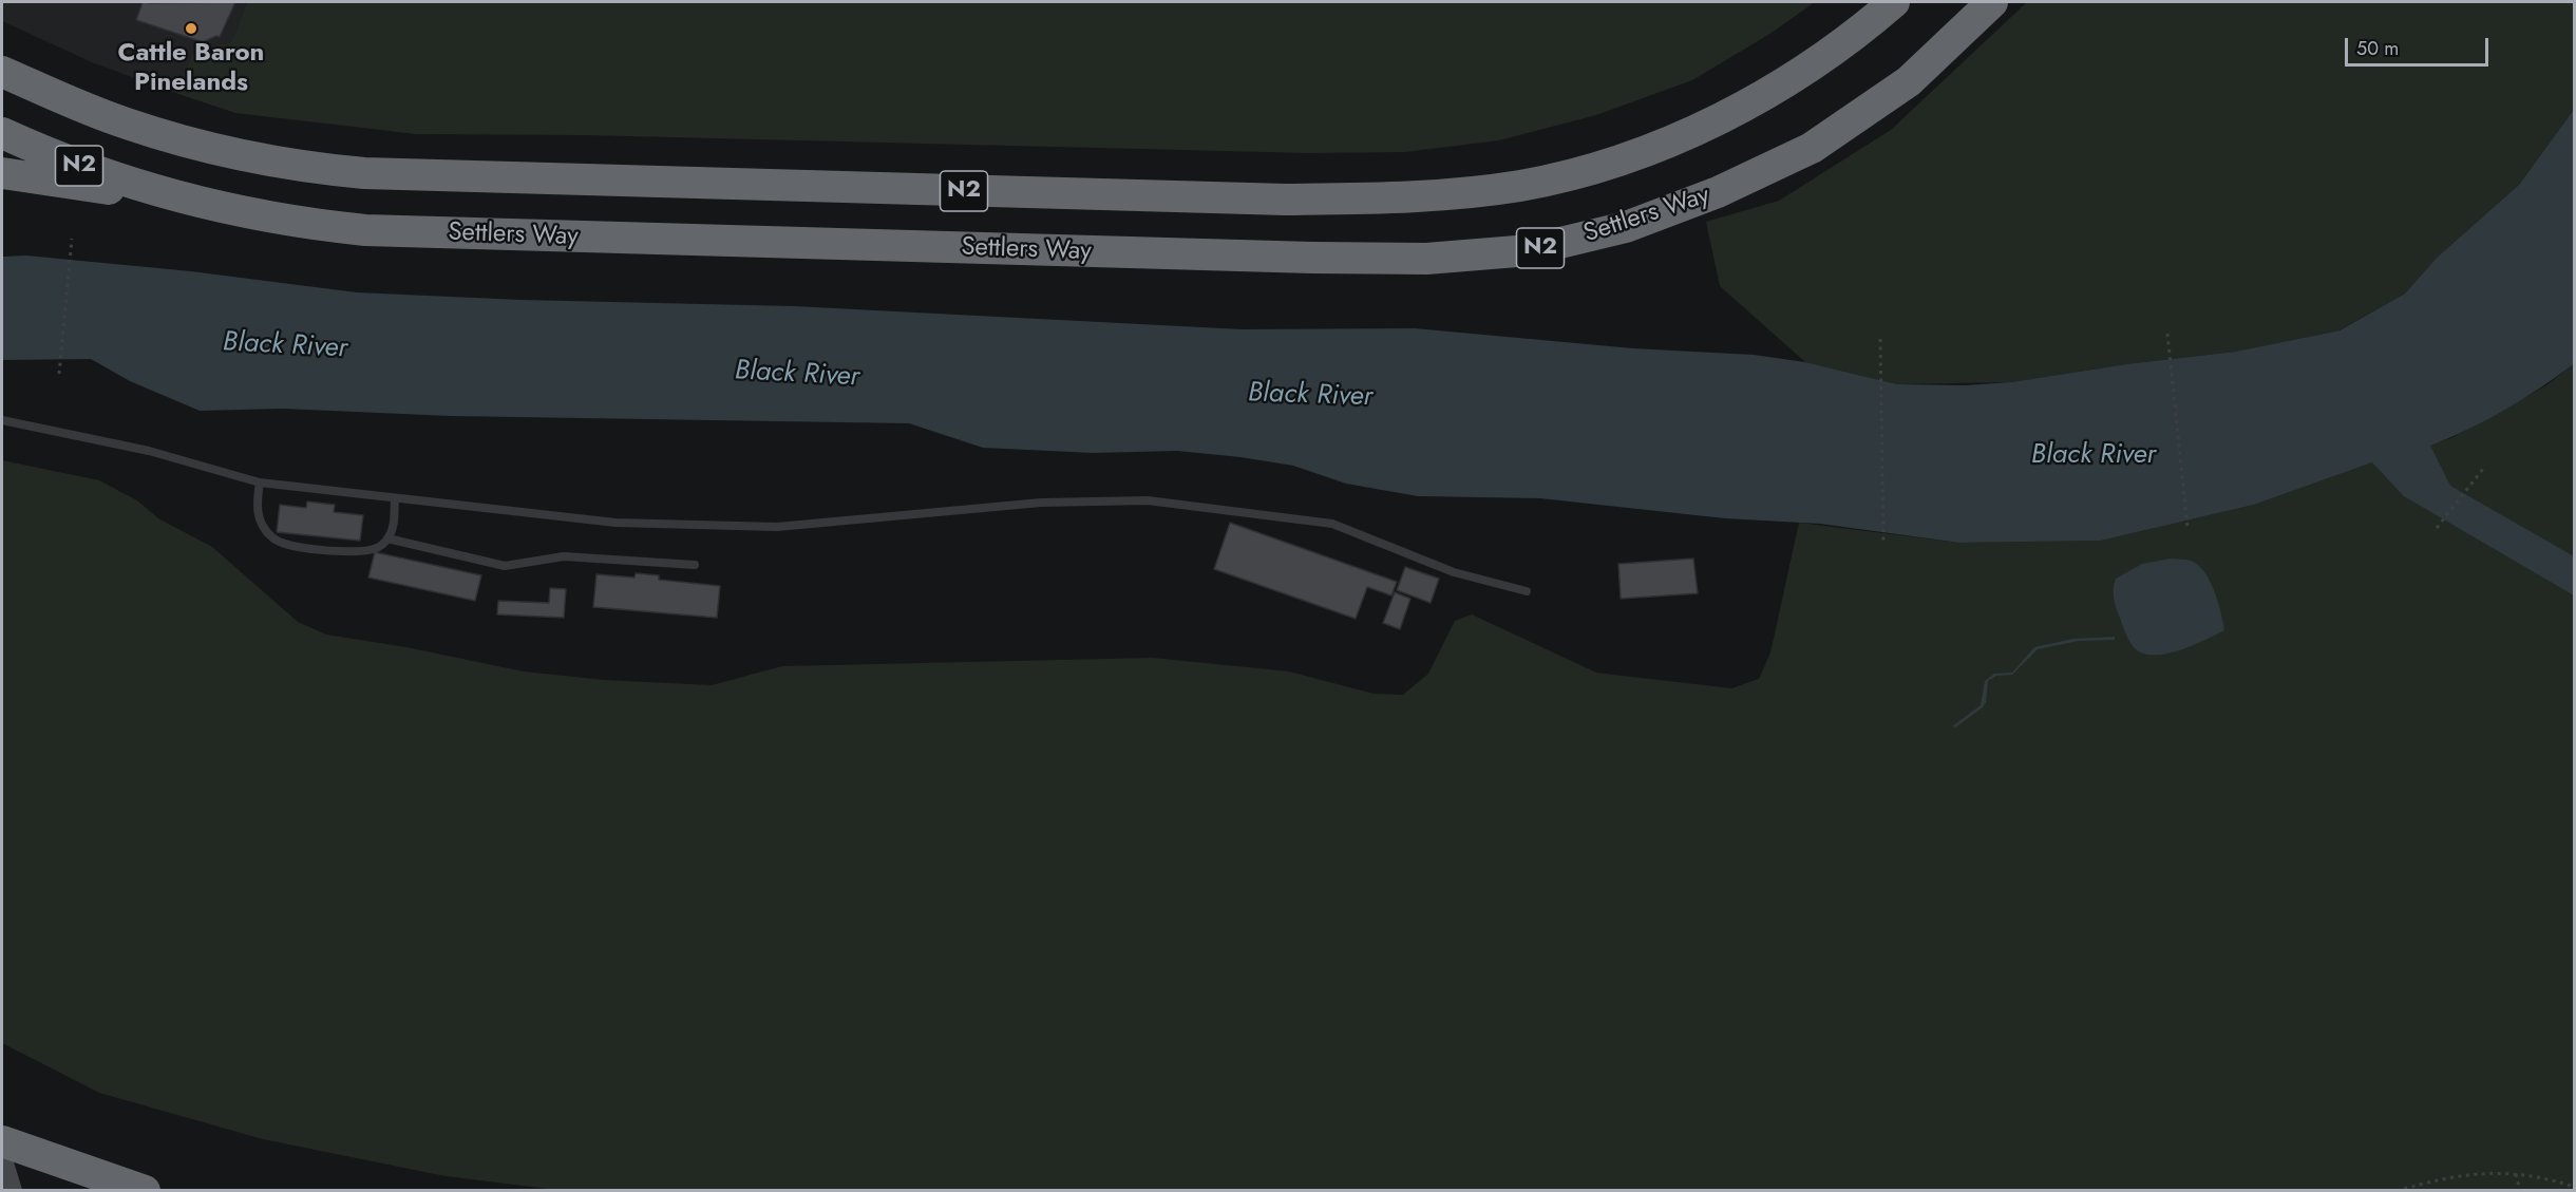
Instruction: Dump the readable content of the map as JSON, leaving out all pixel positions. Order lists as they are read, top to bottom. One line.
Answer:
{"streets":{"highway":["N2","Settlers Way"]},"water":["Black River"],"places":["Cattle Baron Pinelands"],"scale_bar":"50 m"}
